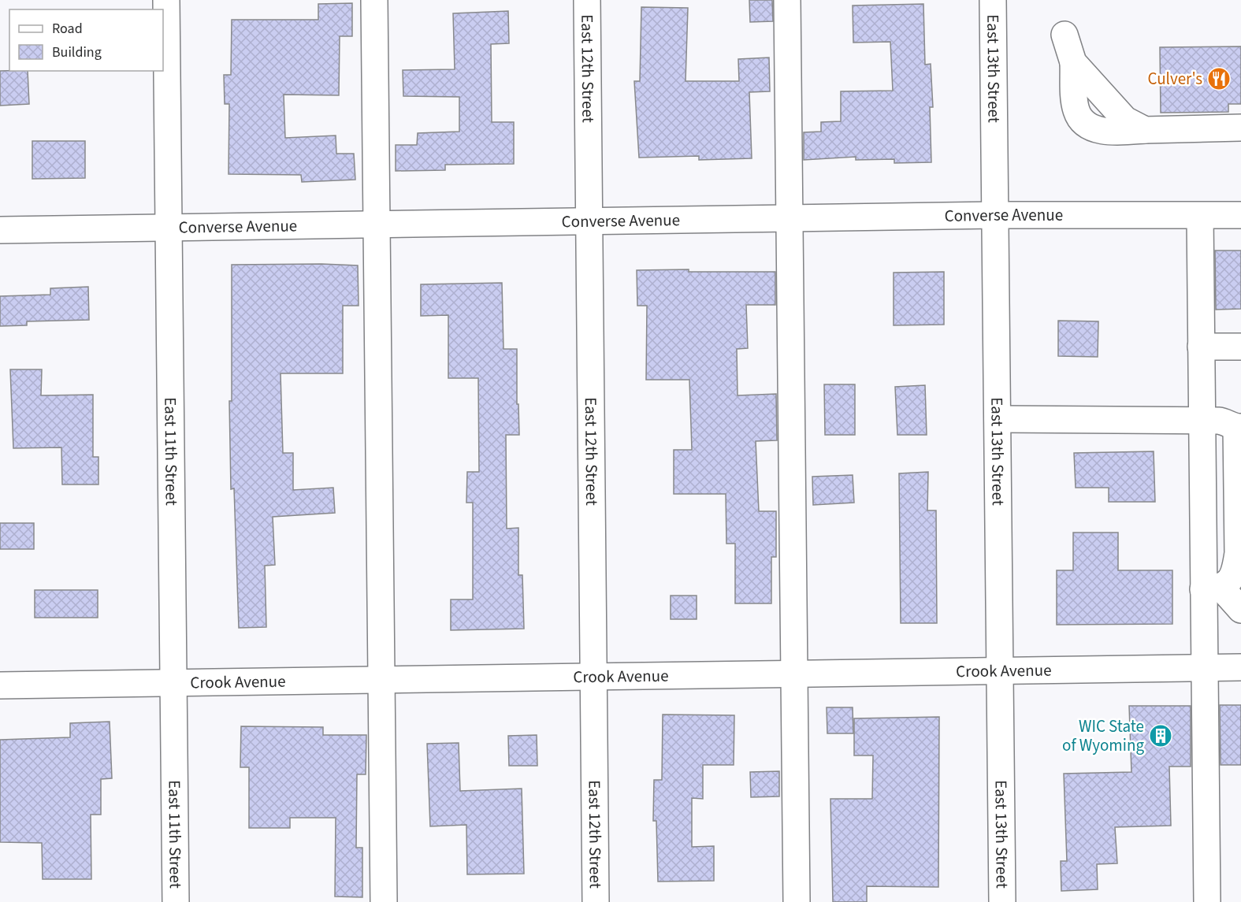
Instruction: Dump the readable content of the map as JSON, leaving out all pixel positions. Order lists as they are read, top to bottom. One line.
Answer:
{"streets":{"street":["East 12th Street","East 13th Street","Converse Avenue","East 11th Street","Crook Avenue"]},"crossings":[["East 12th Street","Converse Avenue"],["East 12th Street","Crook Avenue"],["East 13th Street","Converse Avenue"],["East 13th Street","Crook Avenue"],["Converse Avenue","East 11th Street"],["East 11th Street","Crook Avenue"]],"places":{"restaurant":["Culver's"],"building":["WIC State of Wyoming"]},"legend":["Road","Building"]}
